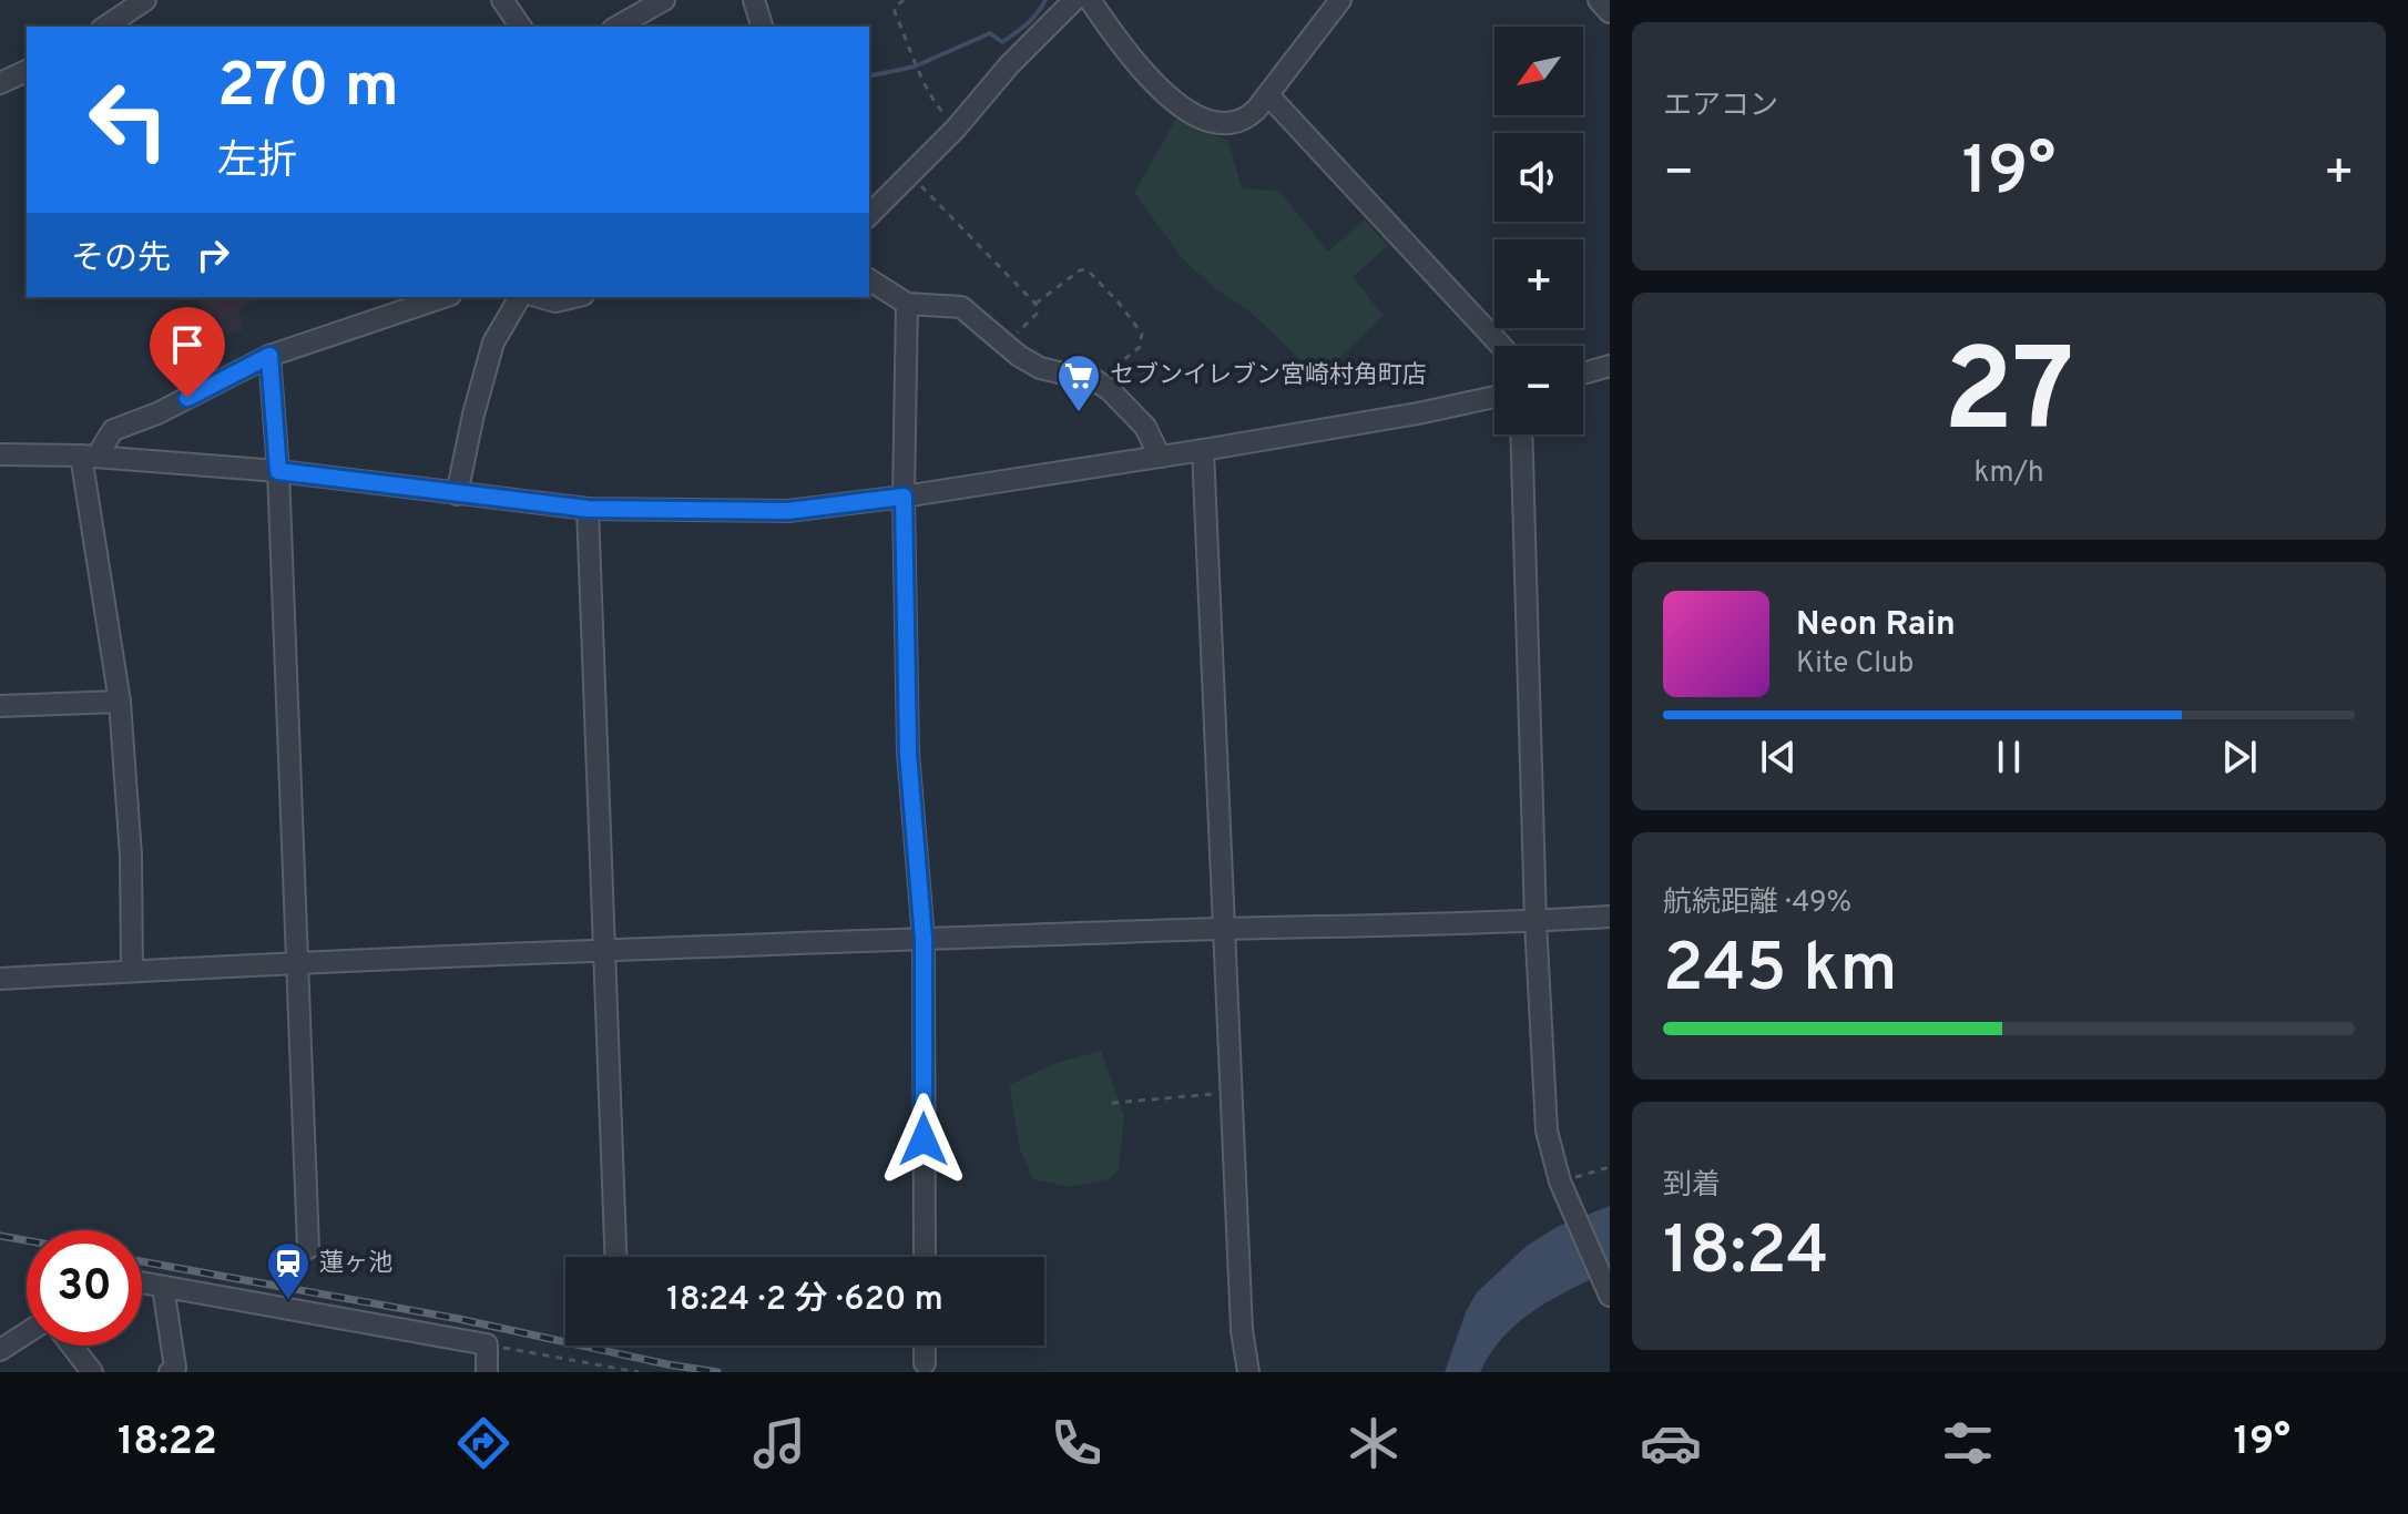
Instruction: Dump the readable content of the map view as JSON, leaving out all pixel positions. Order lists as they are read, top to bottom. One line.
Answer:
{"places":{"supermarket":["セブンイレブン宮崎村角町店"],"station":["蓮ヶ池"]},"north":"bottom left","page":{"tile":["エアコン",["27","km/h"],["航続距離 · 49%","245 km"],["到着","18:24"]],"map_buttons":["+","−"],"turn":["270 m","左折"],"heat":["−","19°","+"],"then":"その先","song":["Neon Rain","Kite Club"],"limit":"30","trip":"18:24 · 2 分 · 620 m","tabs":["18:22","19°"]}}
